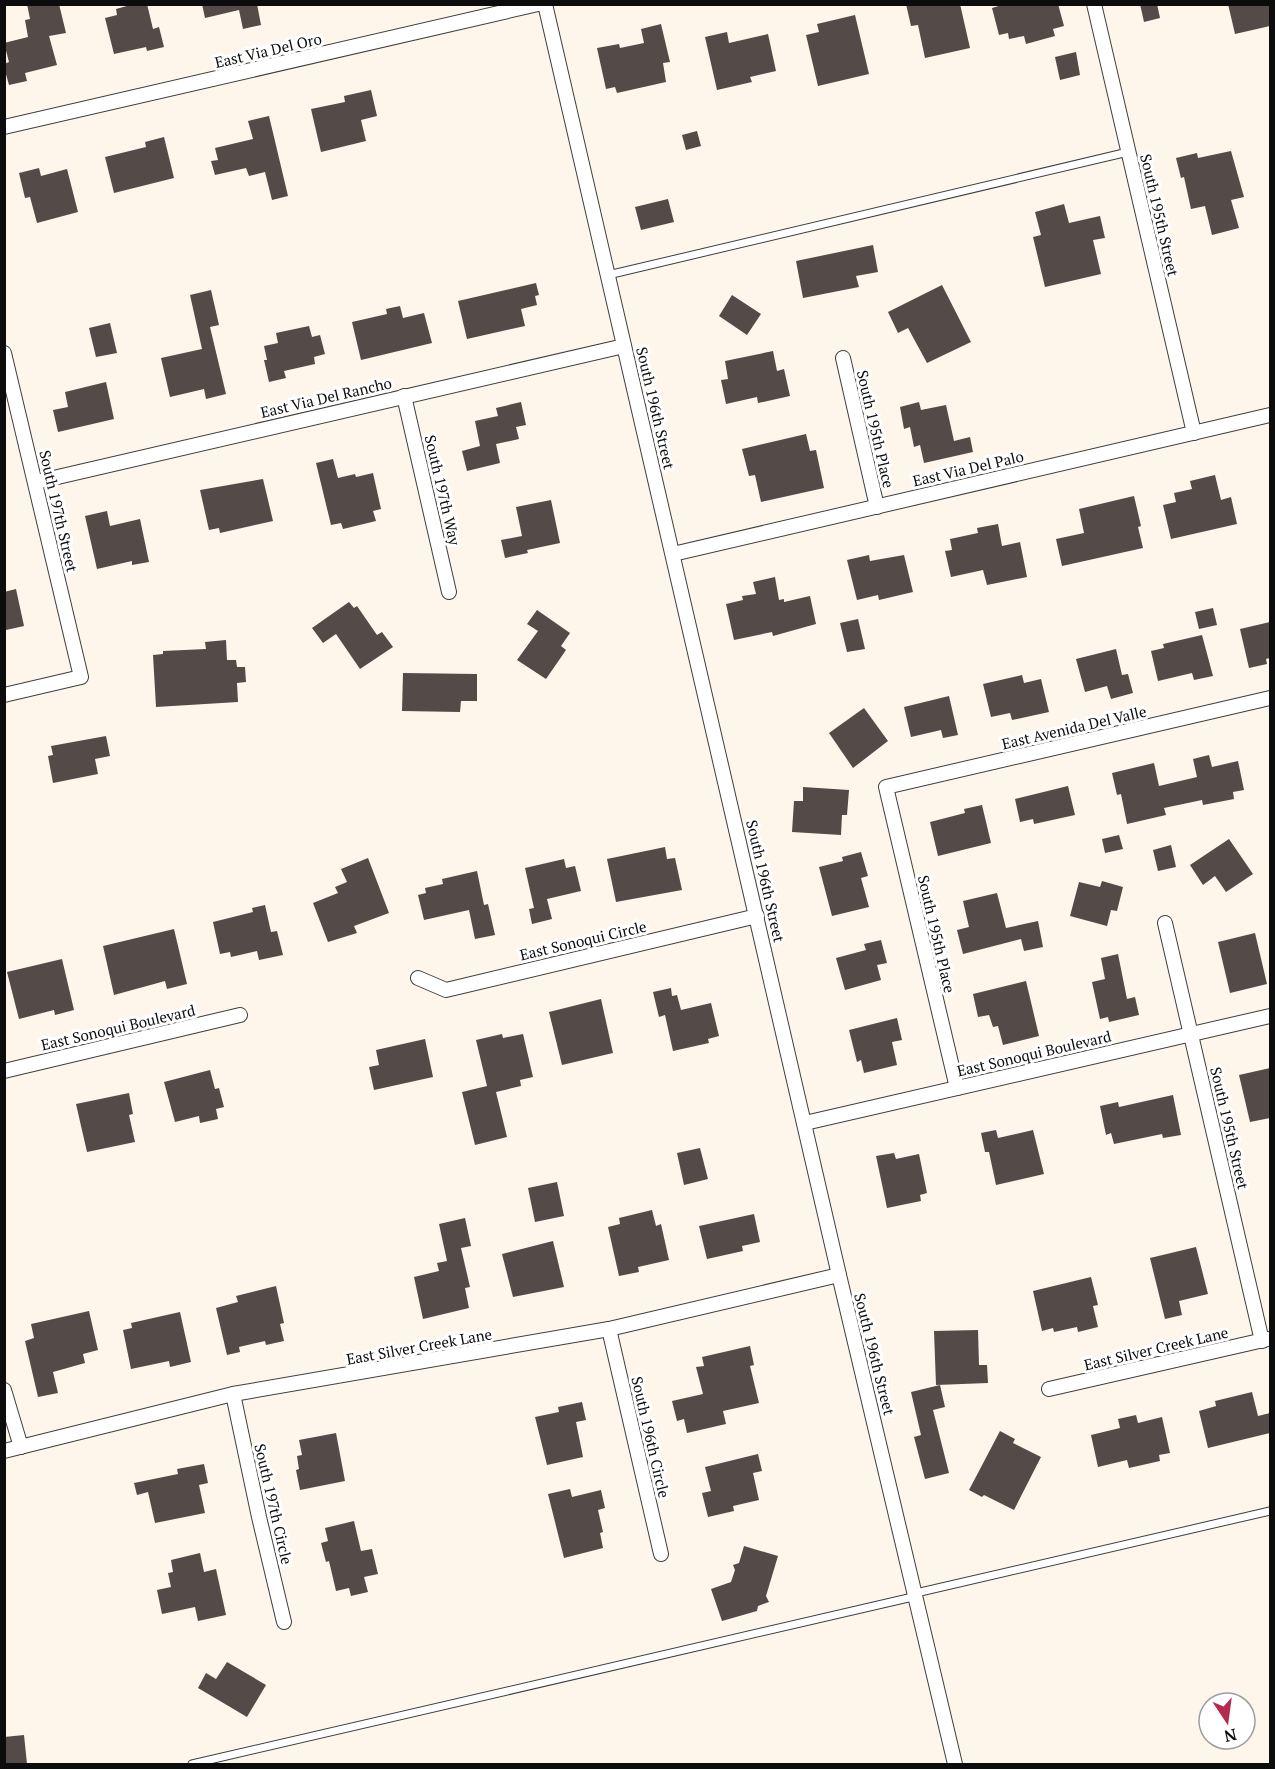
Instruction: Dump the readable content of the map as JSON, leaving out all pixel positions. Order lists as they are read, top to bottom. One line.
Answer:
{"streets":{"street":["East Via Del Oro","South 195th Street","East Via Del Rancho","South 196th Street","South 195th Place","East Via Del Palo","South 197th Way","South 197th Street","East Avenida Del Valle","East Sonoqui Circle","East Sonoqui Boulevard","East Silver Creek Lane","South 196th Circle","South 197th Circle"]},"crossings":[["South 195th Street","East Via Del Palo"],["South 195th Street","East Sonoqui Boulevard"],["South 195th Street","East Silver Creek Lane"],["East Via Del Rancho","South 196th Street"],["East Via Del Rancho","South 197th Way"],["East Via Del Rancho","South 197th Street"],["South 196th Street","East Via Del Palo"],["South 196th Street","East Sonoqui Circle"],["South 196th Street","East Sonoqui Boulevard"],["South 196th Street","East Silver Creek Lane"],["South 195th Place","East Via Del Palo"],["South 195th Place","East Avenida Del Valle"],["South 195th Place","East Sonoqui Boulevard"],["East Silver Creek Lane","South 196th Circle"],["East Silver Creek Lane","South 197th Circle"]],"north":"bottom"}
